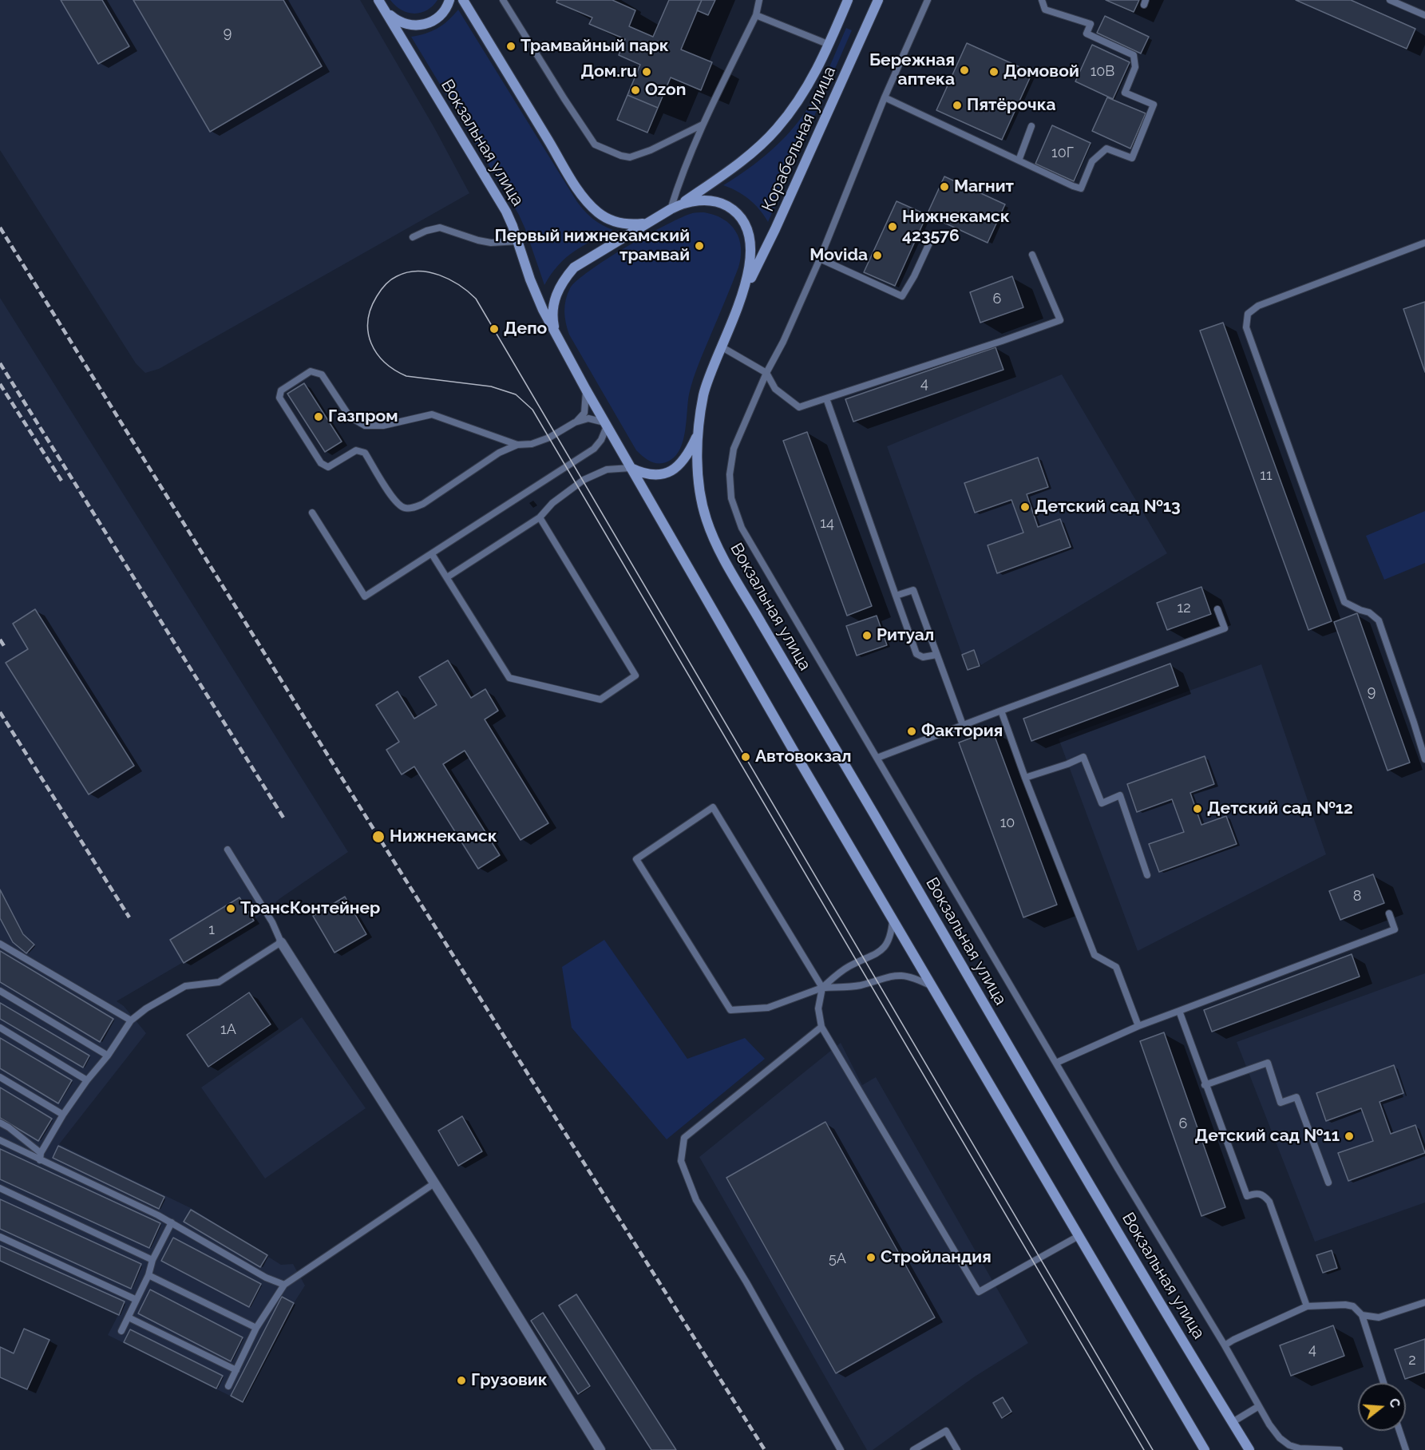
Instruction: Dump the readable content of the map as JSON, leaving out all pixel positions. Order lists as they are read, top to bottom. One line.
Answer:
{"streets":{"main road":["Корабельная улица","Вокзальная улица"]},"crossings":[["Корабельная улица","Вокзальная улица"]],"places":["Трамвайный парк","Бережная аптека","Дом.ru","Домовой","Ozon","Пятёрочка","Магнит","Нижнекамск 423576","Первый нижнекамский трамвай","Movida","Депо","Газпром","Детский сад №13","Ритуал","Фактория","Автовокзал","Детский сад №12","Нижнекамск","ТрансКонтейнер","Детский сад №11","Стройландия","Грузовик"],"house_numbers":["9","10В","10Г","6","4","11","14","12","9","10","8","1","1А","6","5А","4","2"],"north":"right"}
